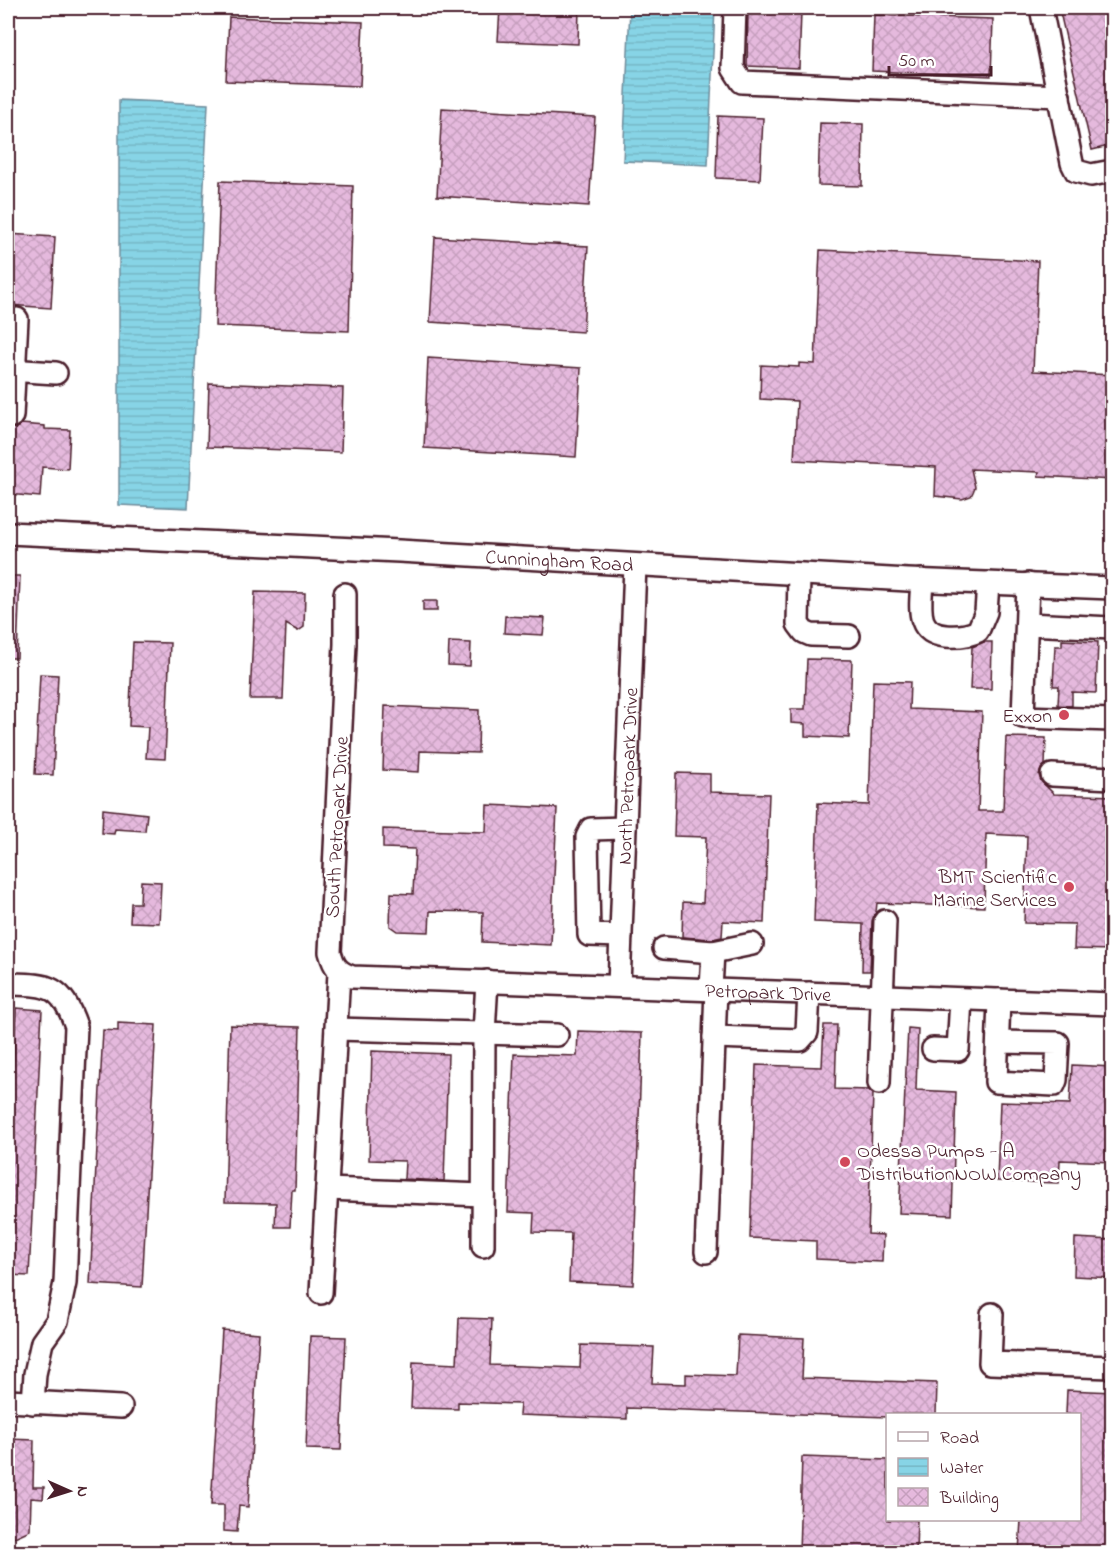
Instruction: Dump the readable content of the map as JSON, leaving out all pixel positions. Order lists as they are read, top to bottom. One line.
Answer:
{"streets":{"street":["Cunningham Road","North Petropark Drive","South Petropark Drive","Petropark Drive"]},"crossings":[["Cunningham Road","North Petropark Drive"],["North Petropark Drive","Petropark Drive"],["South Petropark Drive","Petropark Drive"]],"places":["Exxon","BMT Scientific Marine Services","Odessa Pumps - A DistributionNOW Company"],"legend":["Road","Water","Building"],"scale_bar":"50 m","north":"right"}
